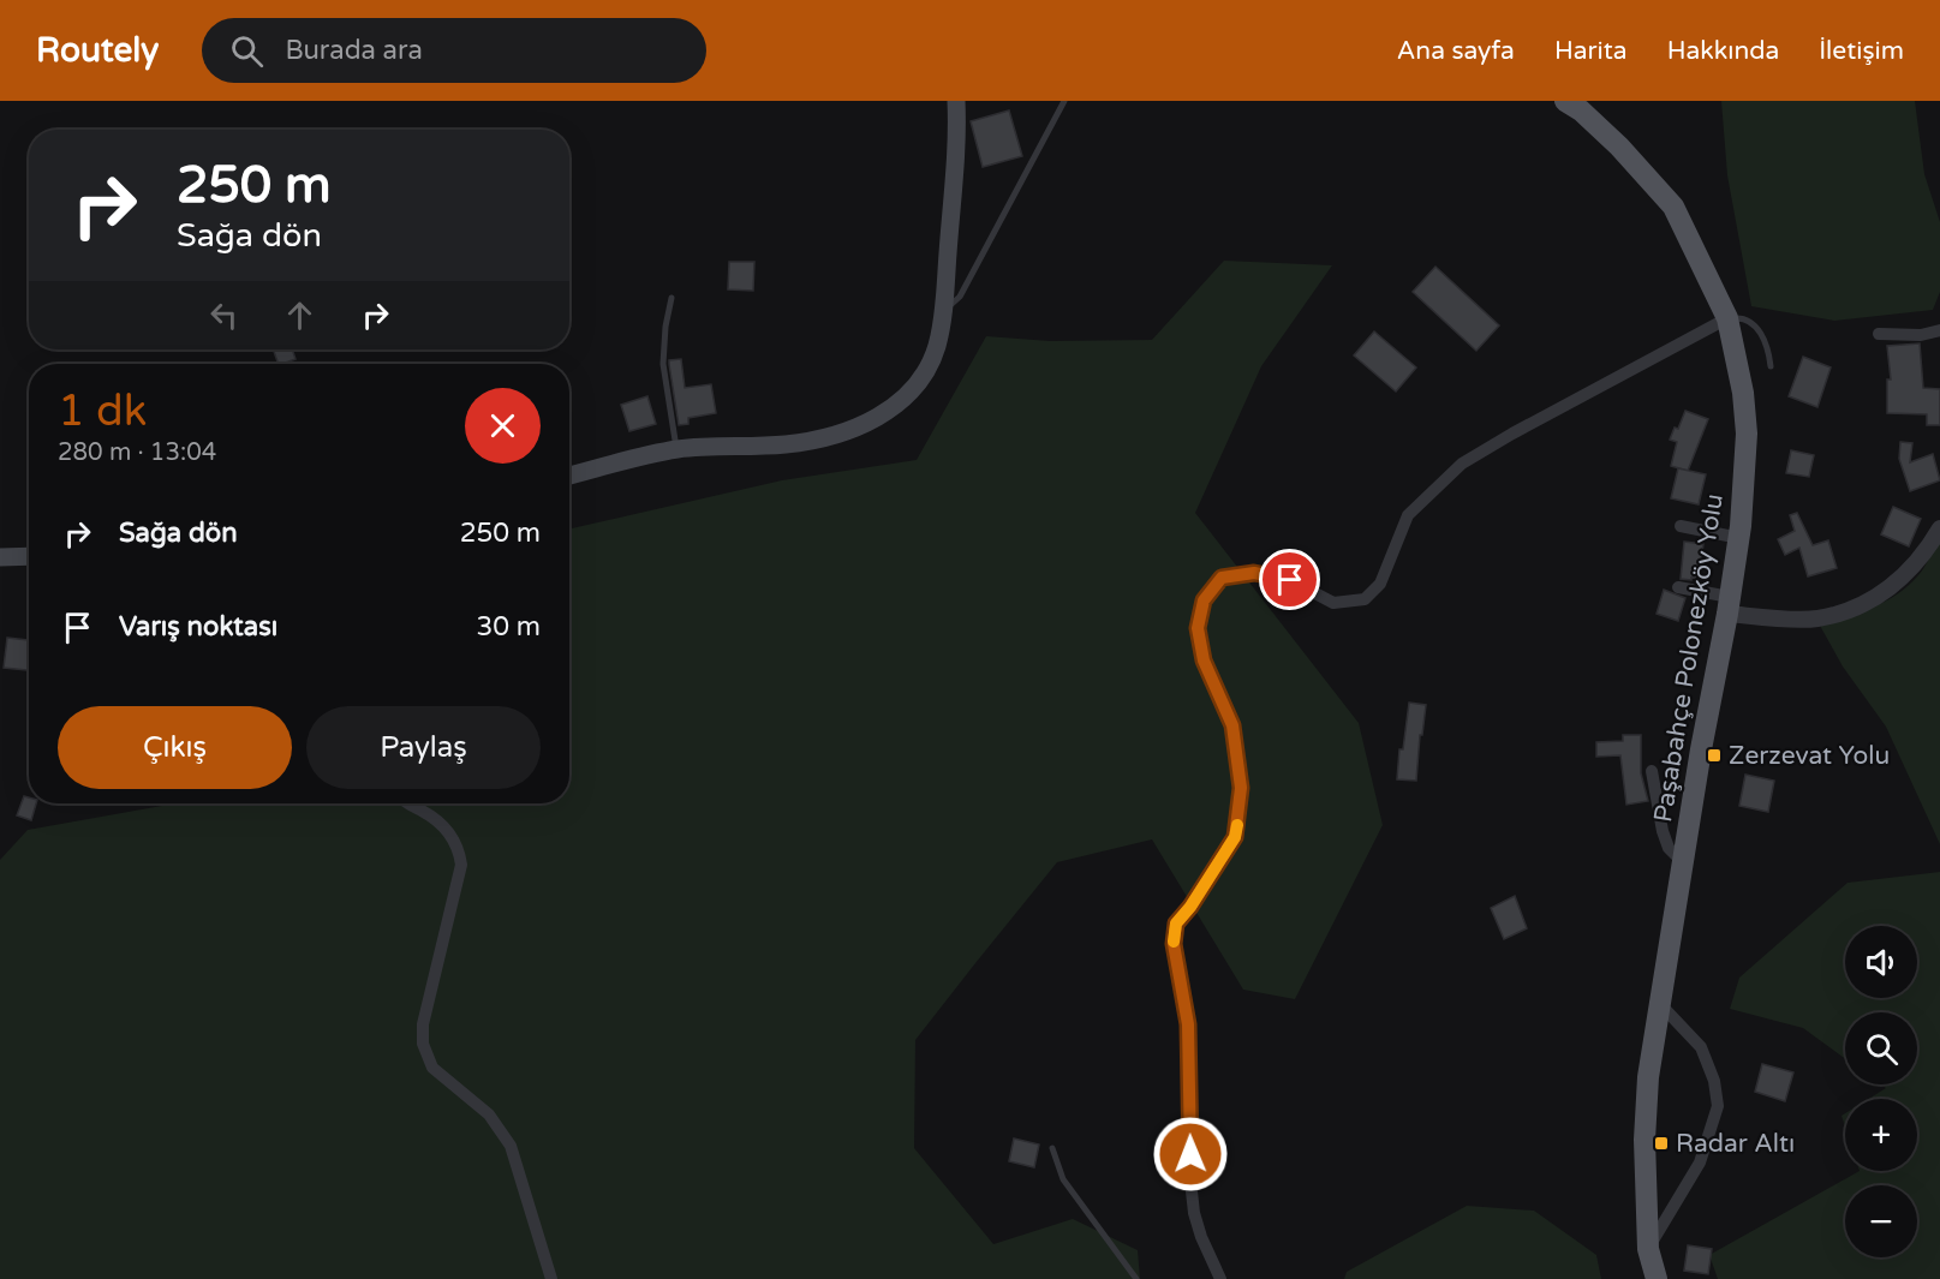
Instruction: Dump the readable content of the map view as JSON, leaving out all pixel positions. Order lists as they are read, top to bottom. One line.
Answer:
{"streets":{"main road":["Paşabahçe Polonezköy Yolu"]},"places":{"transit":["Zerzevat Yolu","Radar Altı"]},"page":{"header":"Routely","search":"Burada ara","nav":["Ana sayfa","Harita","Hakkında","İletişim"],"turn":["250 m","Sağa dön"],"heading":["1 dk","280 m · 13:04"],"list":[{"name":"Sağa dön","value":"250 m"},{"name":"Varış noktası","value":"30 m"}],"buttons":["Çıkış","Paylaş"],"map_buttons":["+","−"]}}
